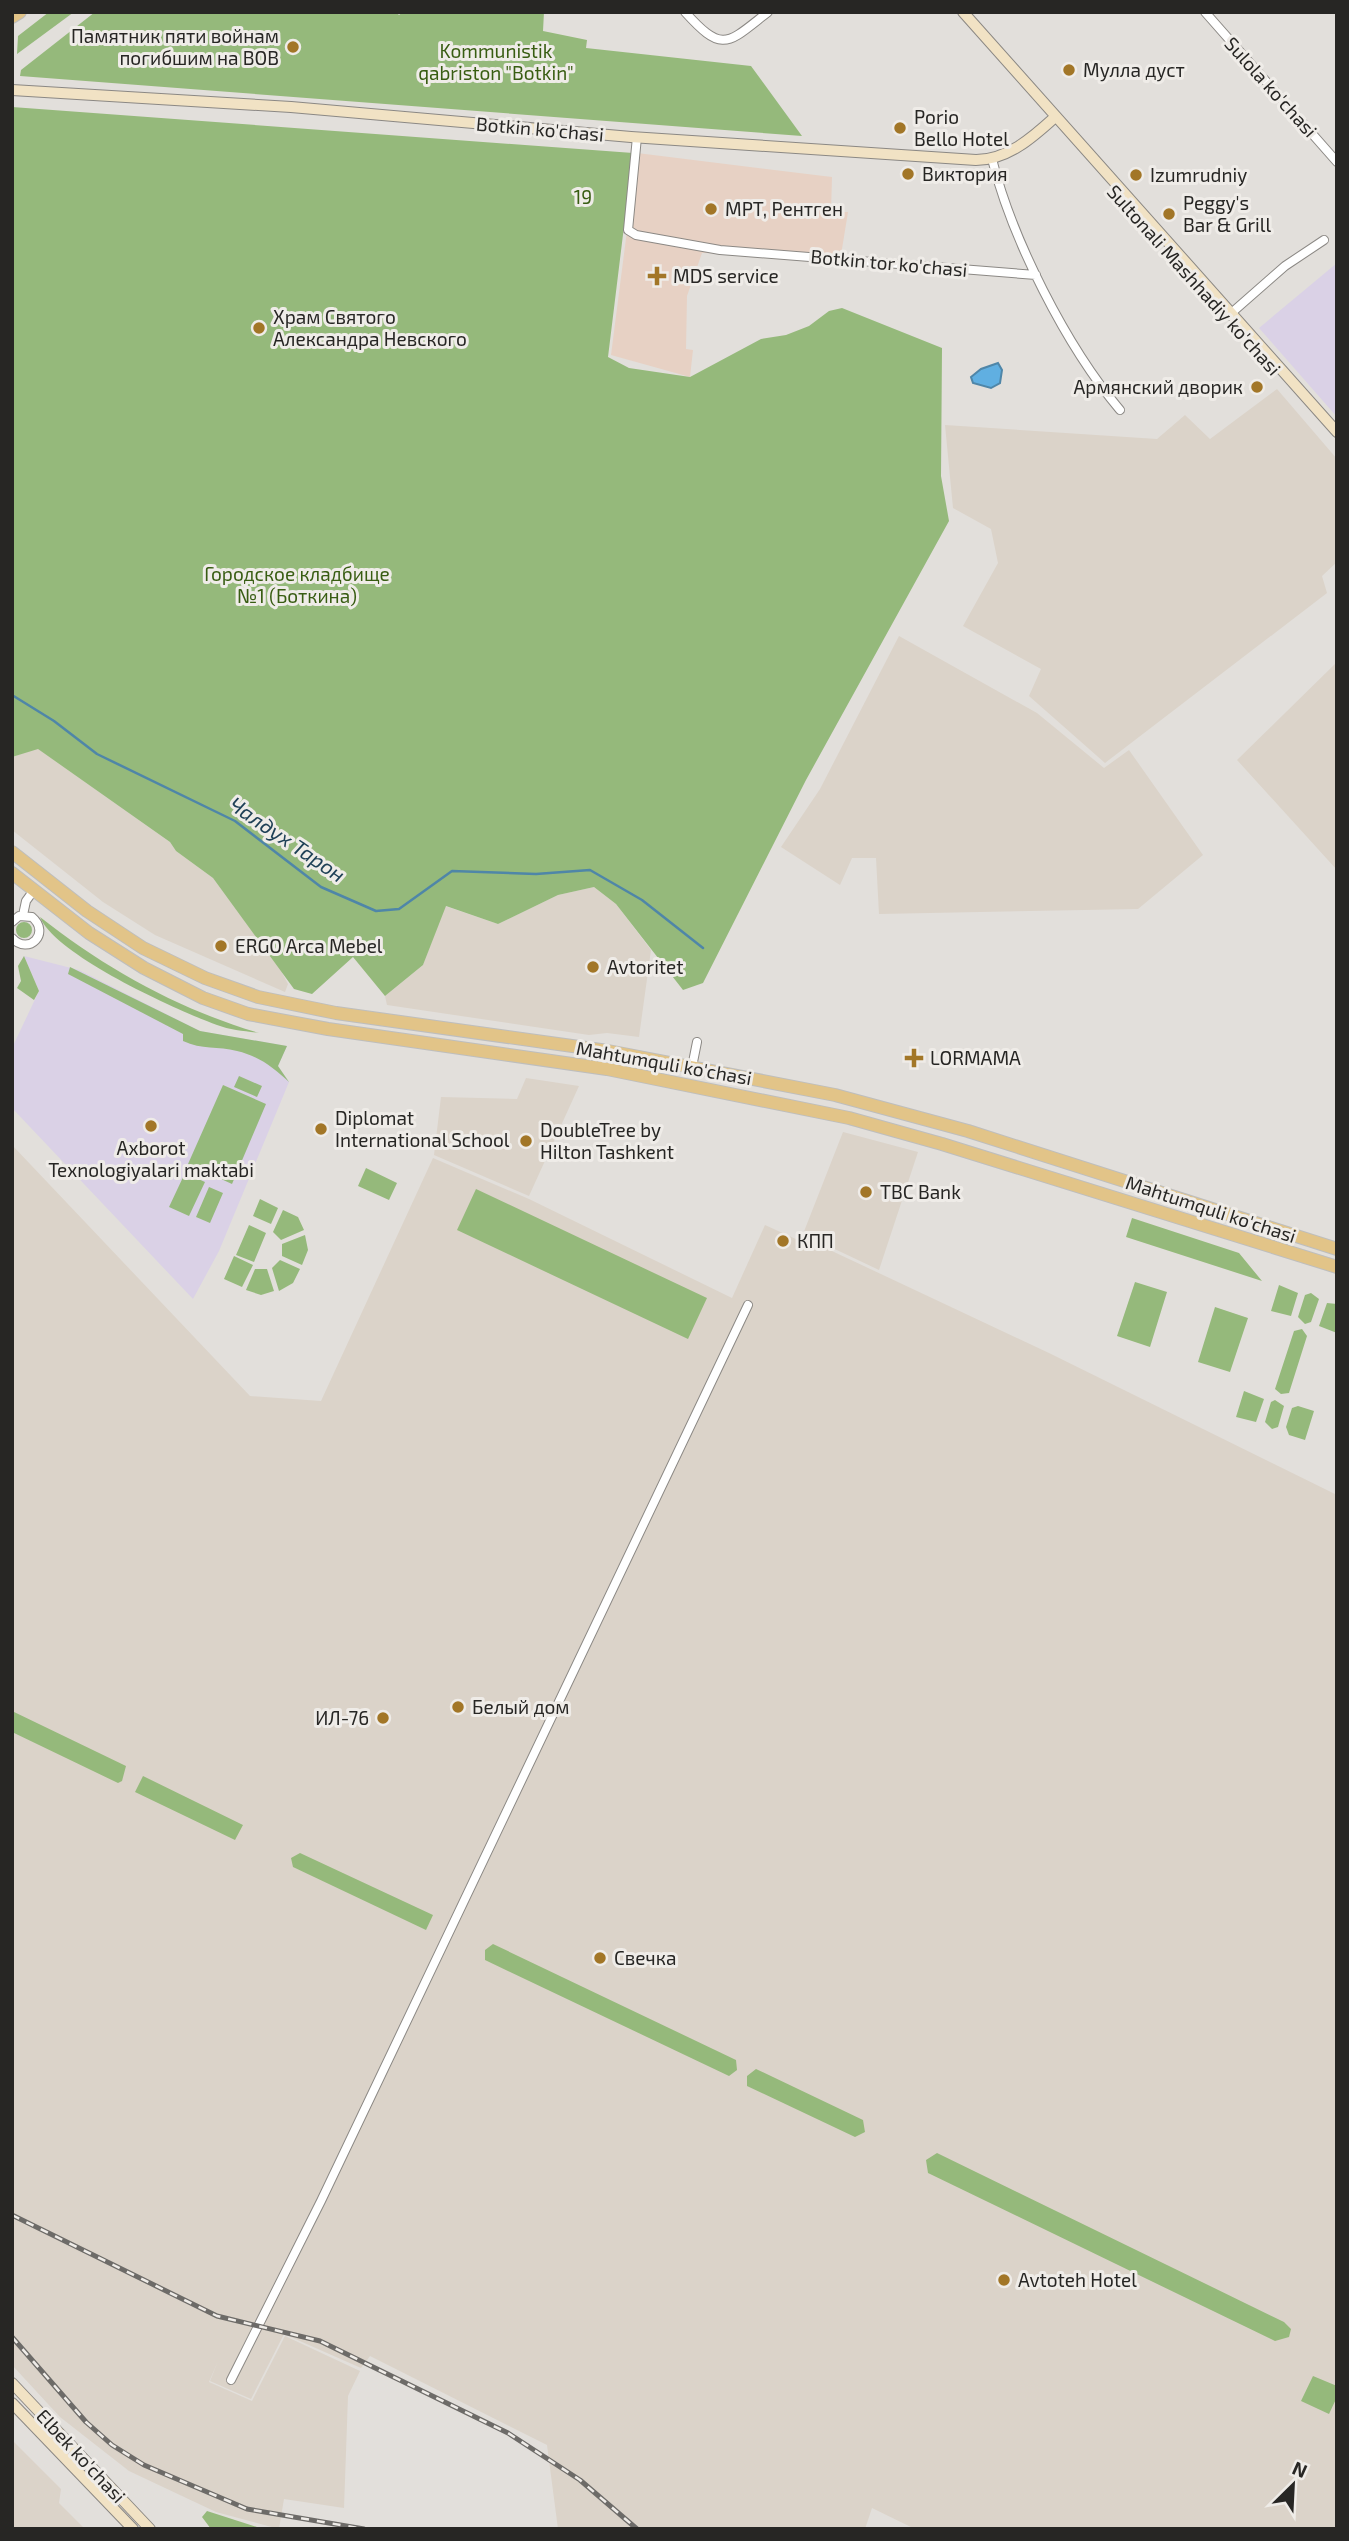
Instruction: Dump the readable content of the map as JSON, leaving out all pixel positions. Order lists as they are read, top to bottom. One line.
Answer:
{"streets":{"main road":["Mahtumquli ko'chasi"],"street":["Sulola ko'chasi","Botkin ko'chasi","Botkin tor ko'chasi","Sultonali Mashhadiy ko'chasi","Elbek ko'chasi"]},"crossings":[["Botkin ko'chasi","Botkin tor ko'chasi"]],"water":["Чалдух Тарон"],"parks":["Kommunistik qabriston \"Botkin\"","19","Городское кладбище №1 (Боткина)"],"places":{"other":["Памятник пяти войнам погибшим на ВОВ","Мулла дуст","Porio Bello Hotel","Виктория","Izumrudniy","МРТ, Рентген","Peggy's Bar & Grill","Храм Святого Александра Невского","Армянский дворик","ERGO Arca Mebel","Avtoritet","Axborot Texnologiyalari maktabi","Diplomat International School","DoubleTree by Hilton Tashkent","TBC Bank","КПП","Белый дом","ИЛ-76","Свечка","Avtoteh Hotel"],"health":["MDS service","LORMAMA"]},"north":"top right"}
